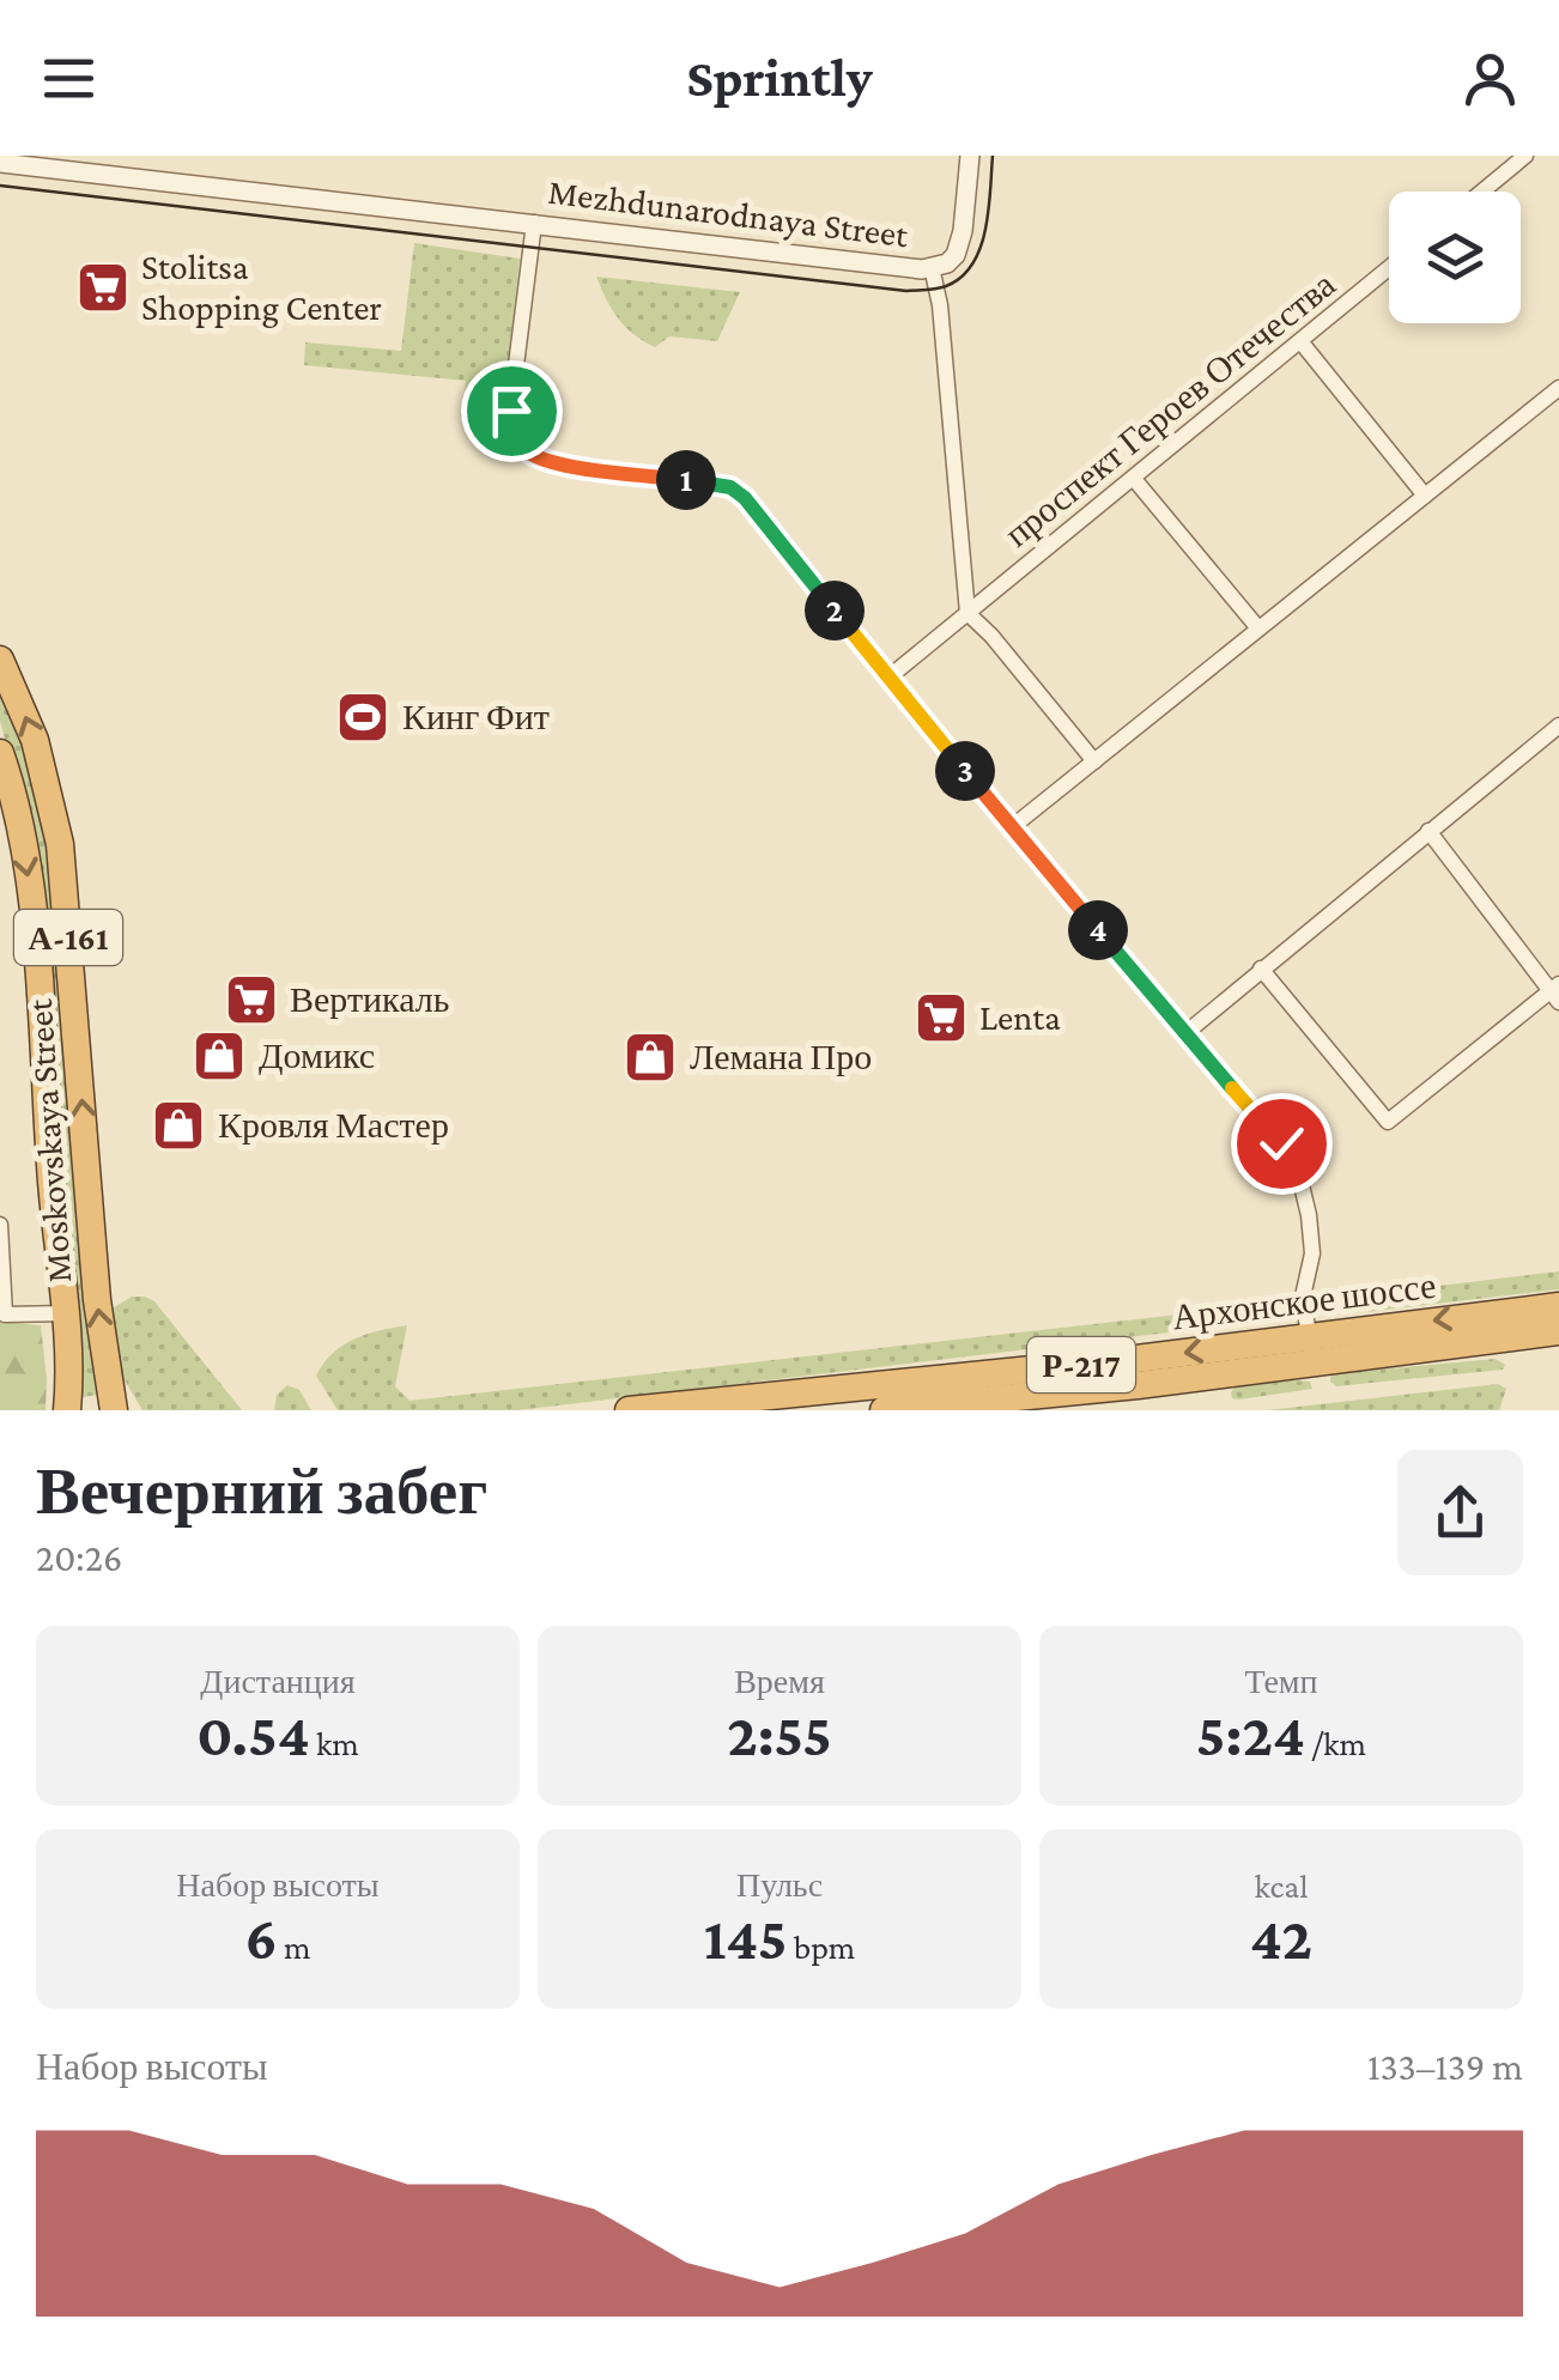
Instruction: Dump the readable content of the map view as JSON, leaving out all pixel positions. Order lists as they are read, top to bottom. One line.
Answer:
{"streets":{"highway":["А-161","Moskovskaya Street","Архонское шоссе","Р-217"],"street":["Mezhdunarodnaya Street","проспект Героев Отечества"]},"places":{"supermarket":["Stolitsa Shopping Center","Вертикаль","Lenta"],"sports":["Кинг Фит"],"shop":["Домикс","Лемана Про","Кровля Мастер"]},"page":{"header":"Sprintly","pins":["1","2","3","4"],"heading":["Вечерний забег","20:26"],"stats":[["Дистанция","0.54 km"],["Время","2:55"],["Темп","5:24 /km"],["Набор высоты","6 m"],["Пульс","145 bpm"],["kcal","42"]],"chart":["Набор высоты","133–139 m"]}}
